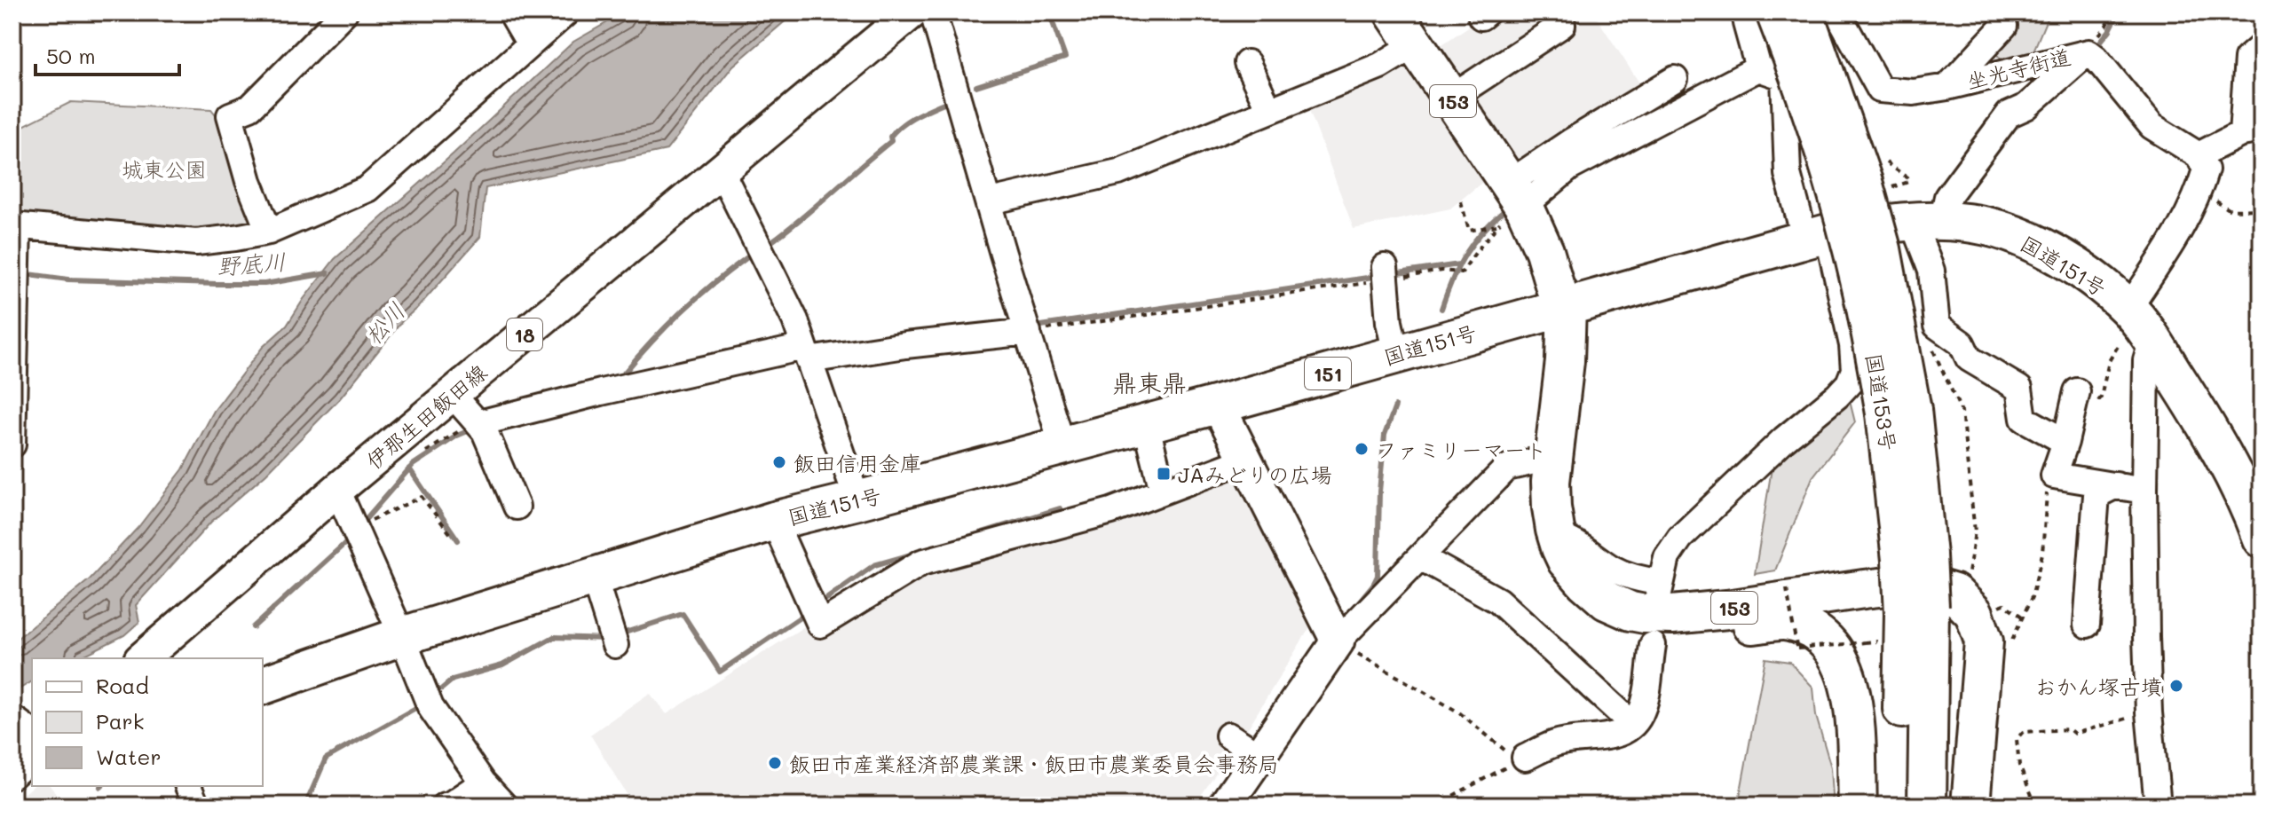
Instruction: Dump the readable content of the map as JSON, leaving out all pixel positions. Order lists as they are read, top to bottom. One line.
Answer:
{"streets":{"highway":["153","国道151号","151","国道153号"],"main road":["18","伊那生田飯田線"],"street":["坐光寺街道"]},"crossings":[["153","国道151号"]],"districts":["鼎東鼎"],"water":["野底川","松川"],"parks":["城東公園"],"places":{"other":["ファミリーマート","飯田信用金庫","おかん塚古墳","飯田市産業経済部農業課・飯田市農業委員会事務局"],"transit":["JAみどりの広場"]},"legend":["Road","Park","Water"],"scale_bar":"50 m"}
